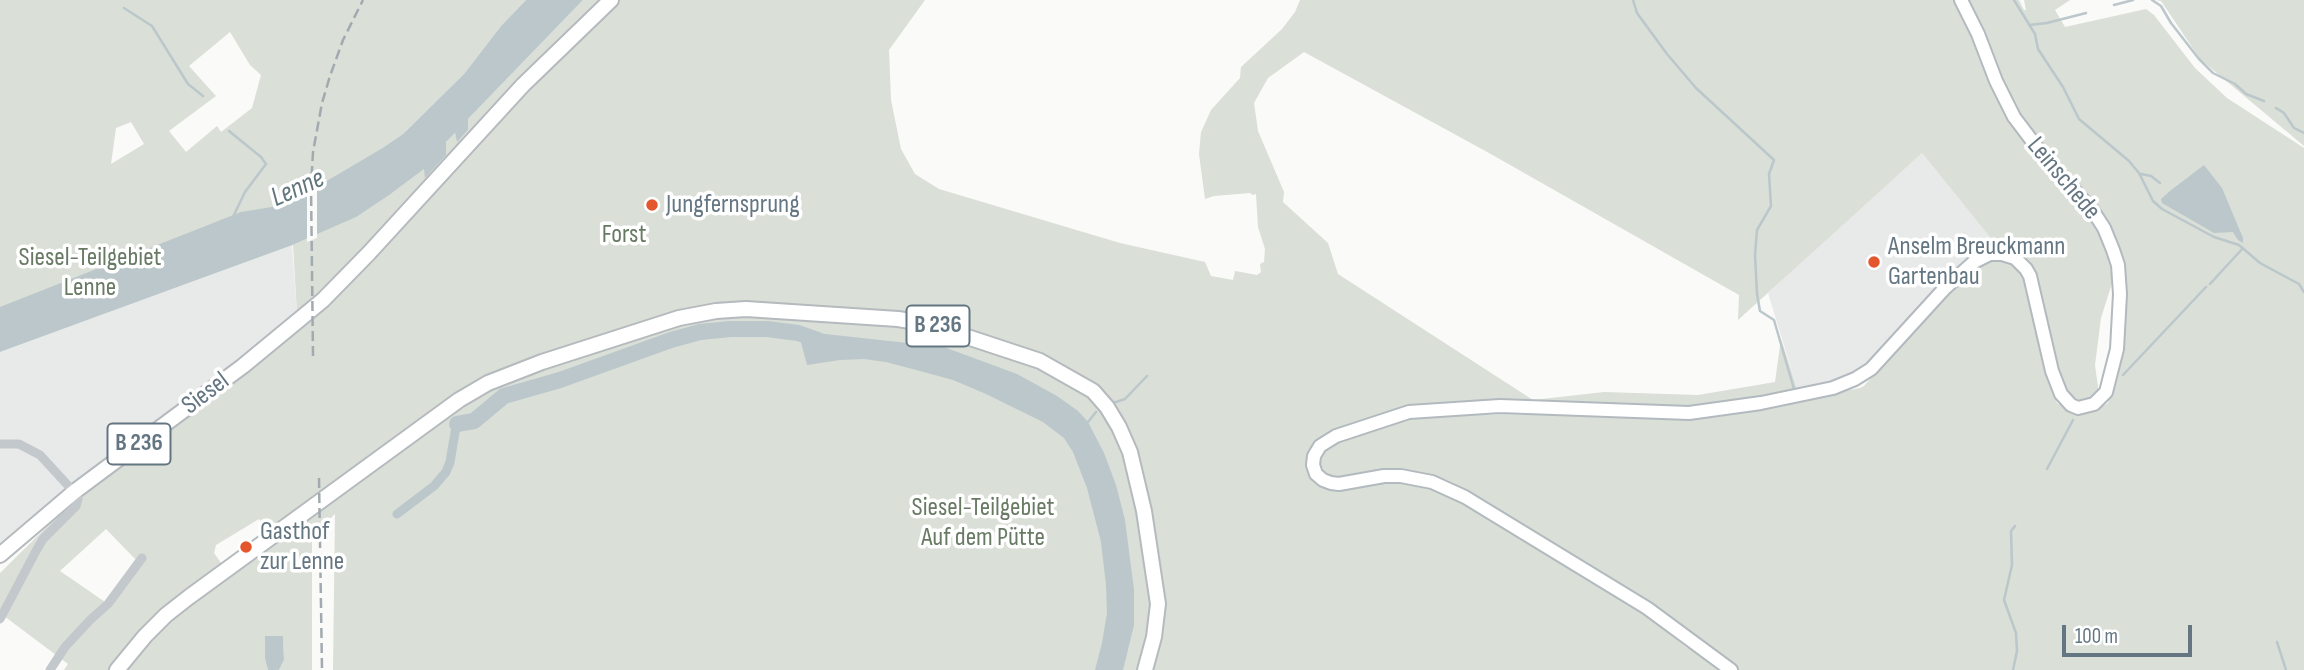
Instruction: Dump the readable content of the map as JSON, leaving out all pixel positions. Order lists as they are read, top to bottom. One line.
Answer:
{"streets":{"main road":["Leinschede","B 236","Siesel"]},"crossings":[["B 236","Siesel"]],"water":["Lenne"],"parks":["Forst","Siesel-Teilgebiet Lenne","Siesel-Teilgebiet Auf dem Pütte"],"places":["Jungfernsprung","Anselm Breuckmann Gartenbau","Gasthof zur Lenne"],"scale_bar":"100 m"}
